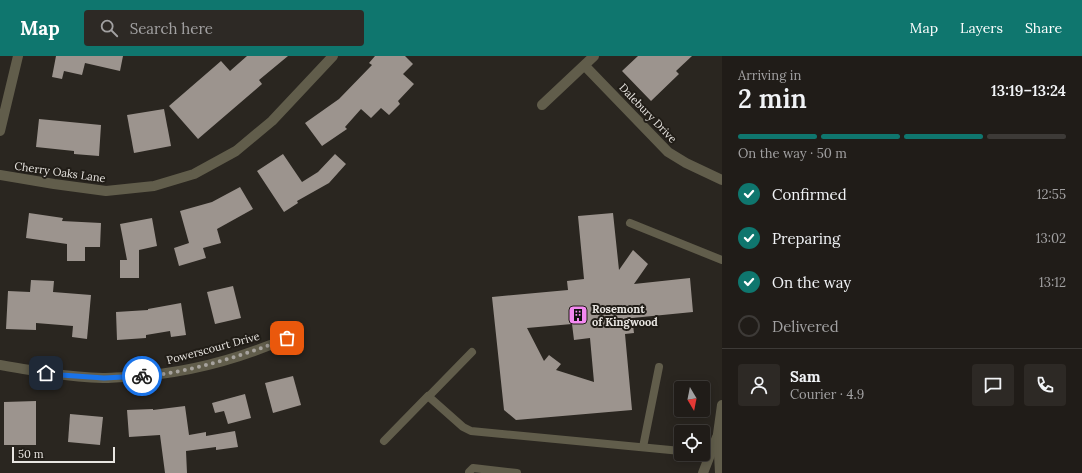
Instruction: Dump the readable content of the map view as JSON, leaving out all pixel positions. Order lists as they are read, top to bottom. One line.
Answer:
{"streets":{"street":["Dalebury Drive","Cherry Oaks Lane","Powerscourt Drive"]},"places":{"building":["Rosemont of Kingwood"]},"scale_bar":"50 m","north":"bottom","page":{"header":"Map","search":"Search here","nav":["Map","Layers","Share"],"heading":["2 min","Arriving in","13:19–13:24"],"panel":["Sam","Courier · 4.9"],"bar":"On the way · 50 m","list":[["Confirmed","12:55"],["Preparing","13:02"],["On the way","13:12"],"Delivered"],"scale":"50 m"}}
